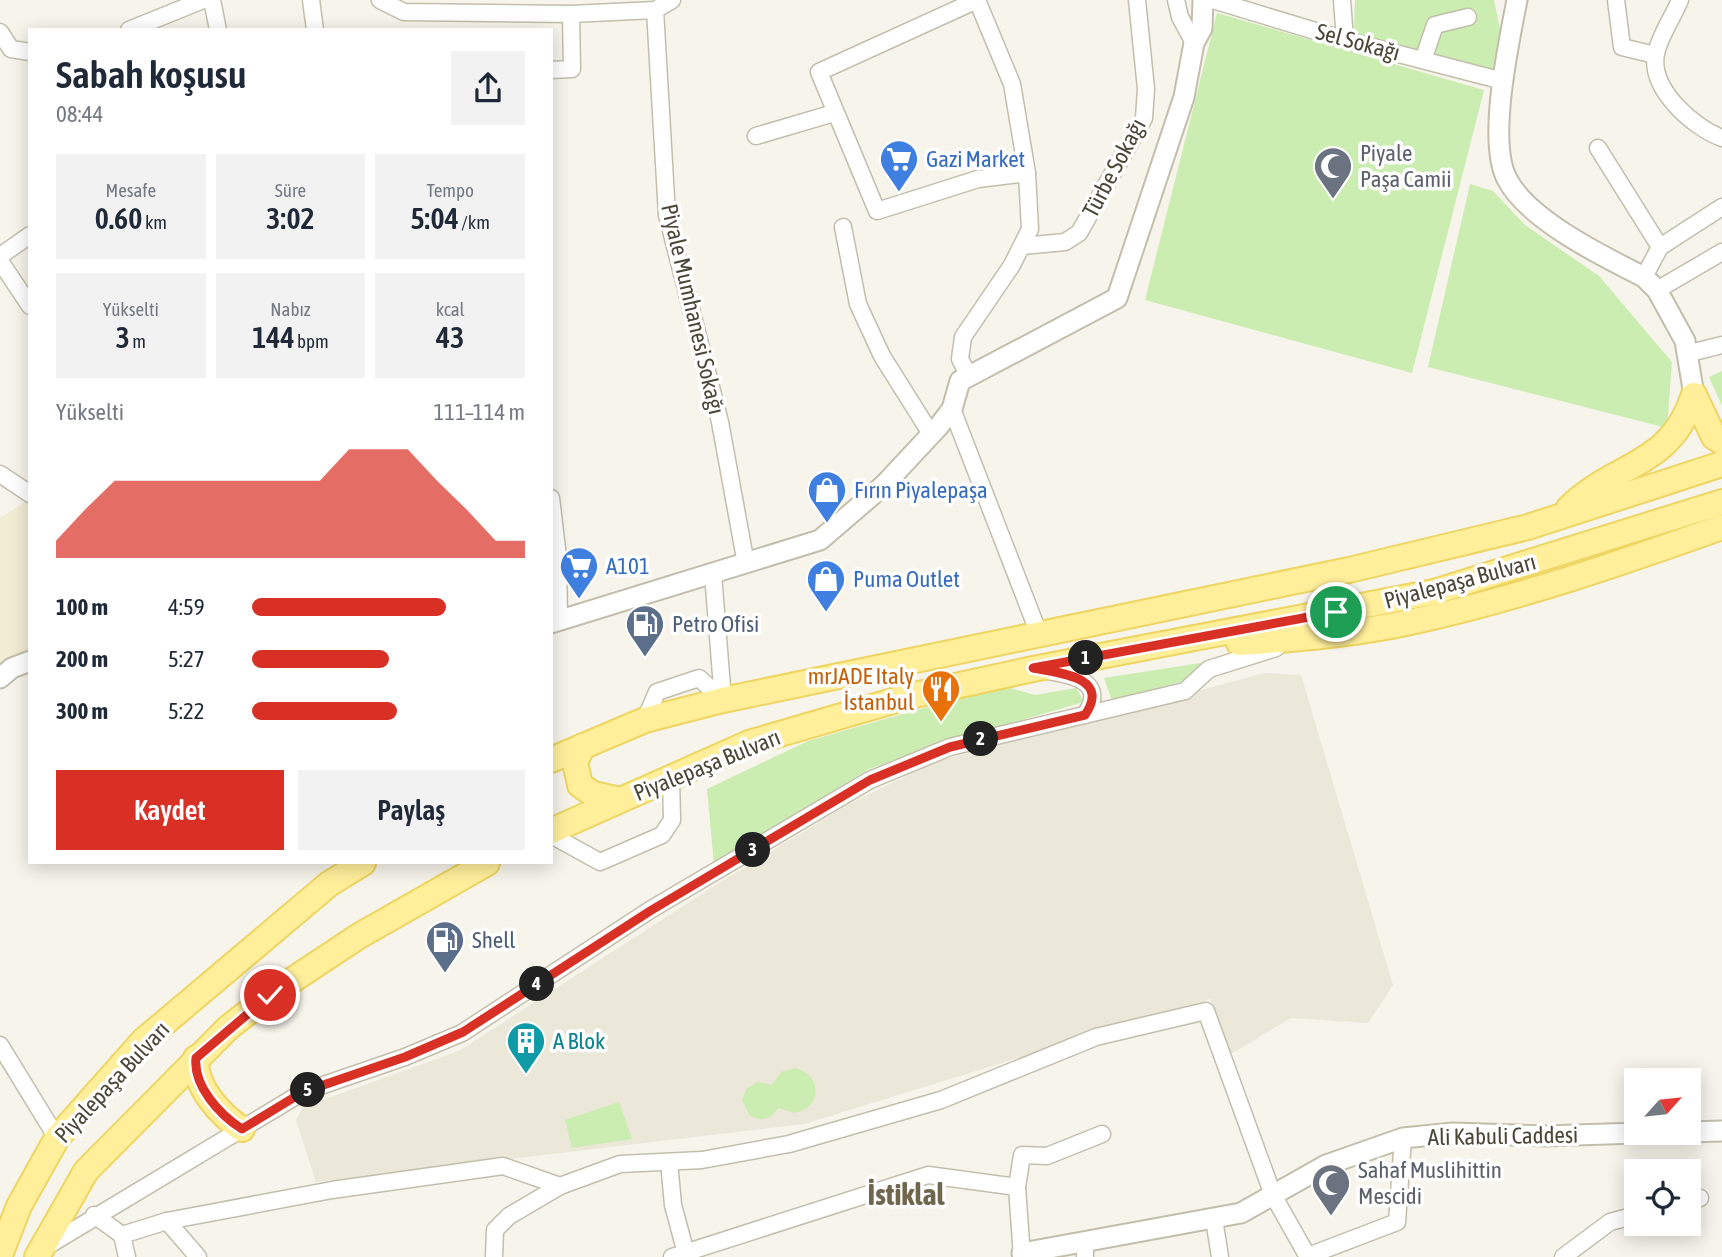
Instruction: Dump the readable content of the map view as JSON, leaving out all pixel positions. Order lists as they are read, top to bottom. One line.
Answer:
{"streets":{"main road":["Piyalepaşa Bulvarı"],"street":["Sel Sokağı","Türbe Sokağı","Piyale Mumhanesi Sokağı","Ali Kabuli Caddesi"]},"districts":["İstiklal"],"places":{"supermarket":["Gazi Market","A101"],"mosque":["Piyale Paşa Camii","Sahaf Muslihittin Mescidi"],"shop":["Fırın Piyalepaşa","Puma Outlet"],"fuel station":["Petro Ofisi","Shell"],"restaurant":["mrJADE Italy İstanbul"],"building":["A Blok"]},"north":"top right","page":{"heading":["Sabah koşusu","08:44"],"stats":[["Mesafe","0.60 km"],["Süre","3:02"],["Tempo","5:04 /km"],["Yükselti","3 m"],["Nabız","144 bpm"],["kcal","43"]],"chart":["Yükselti","111–114 m"],"list":[{"name":"100 m","note":"4:59"},{"name":"200 m","note":"5:27"},{"name":"300 m","note":"5:22"}],"pins":["1","2","3","4","5"],"buttons":["Kaydet","Paylaş"]}}
